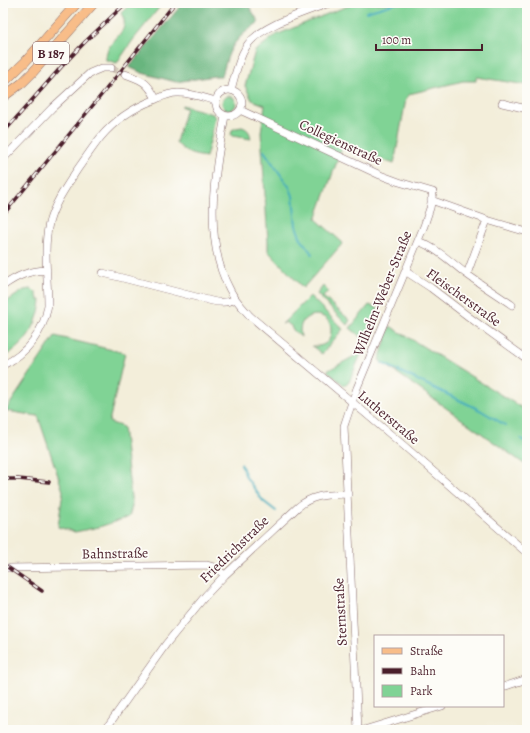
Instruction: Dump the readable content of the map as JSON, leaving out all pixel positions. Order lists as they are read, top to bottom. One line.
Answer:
{"streets":{"main road":["B 187"],"street":["Collegienstraße","Wilhelm-Weber-Straße","Fleischerstraße","Lutherstraße","Friedrichstraße","Bahnstraße","Sternstraße"]},"crossings":[["Collegienstraße","Wilhelm-Weber-Straße"],["Collegienstraße","Lutherstraße"],["Wilhelm-Weber-Straße","Fleischerstraße"],["Wilhelm-Weber-Straße","Lutherstraße"],["Friedrichstraße","Bahnstraße"],["Friedrichstraße","Sternstraße"]],"legend":["Straße","Bahn","Park"],"scale_bar":"100 m"}
